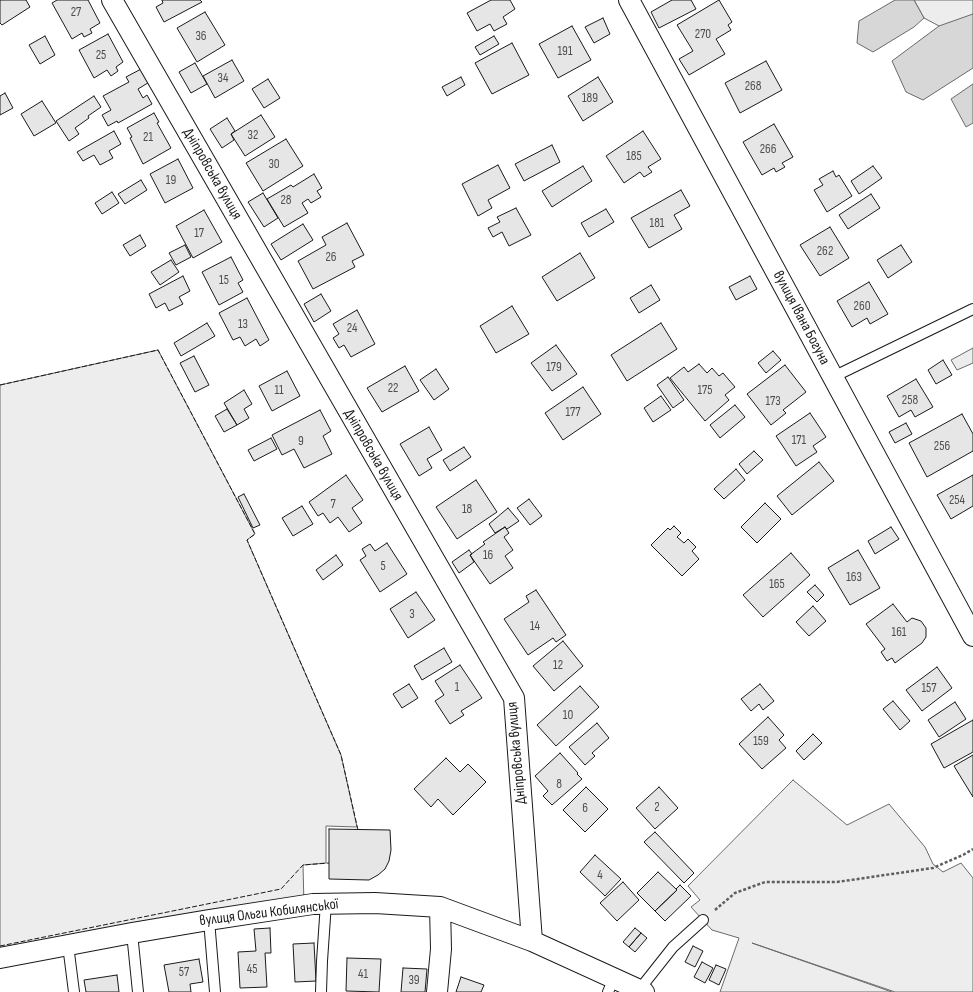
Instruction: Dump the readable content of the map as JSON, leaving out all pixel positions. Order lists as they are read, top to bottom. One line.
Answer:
{"streets":{"street":["Дніпровська вулиця","вулиця Івана Богуна","вулиця Ольги Кобилянської"]},"crossings":[["Дніпровська вулиця","вулиця Ольги Кобилянської"]],"house_numbers":["27","270","36","191","25","34","268","189","32","21","266","185","30","19","28","181","17","262","26","15","260","13","24","179","22","11","175","258","173","177","171","9","256","254","7","18","16","5","163","165","3","14","161","12","1","157","10","159","8","2","6","4","45","57","41","39"]}
